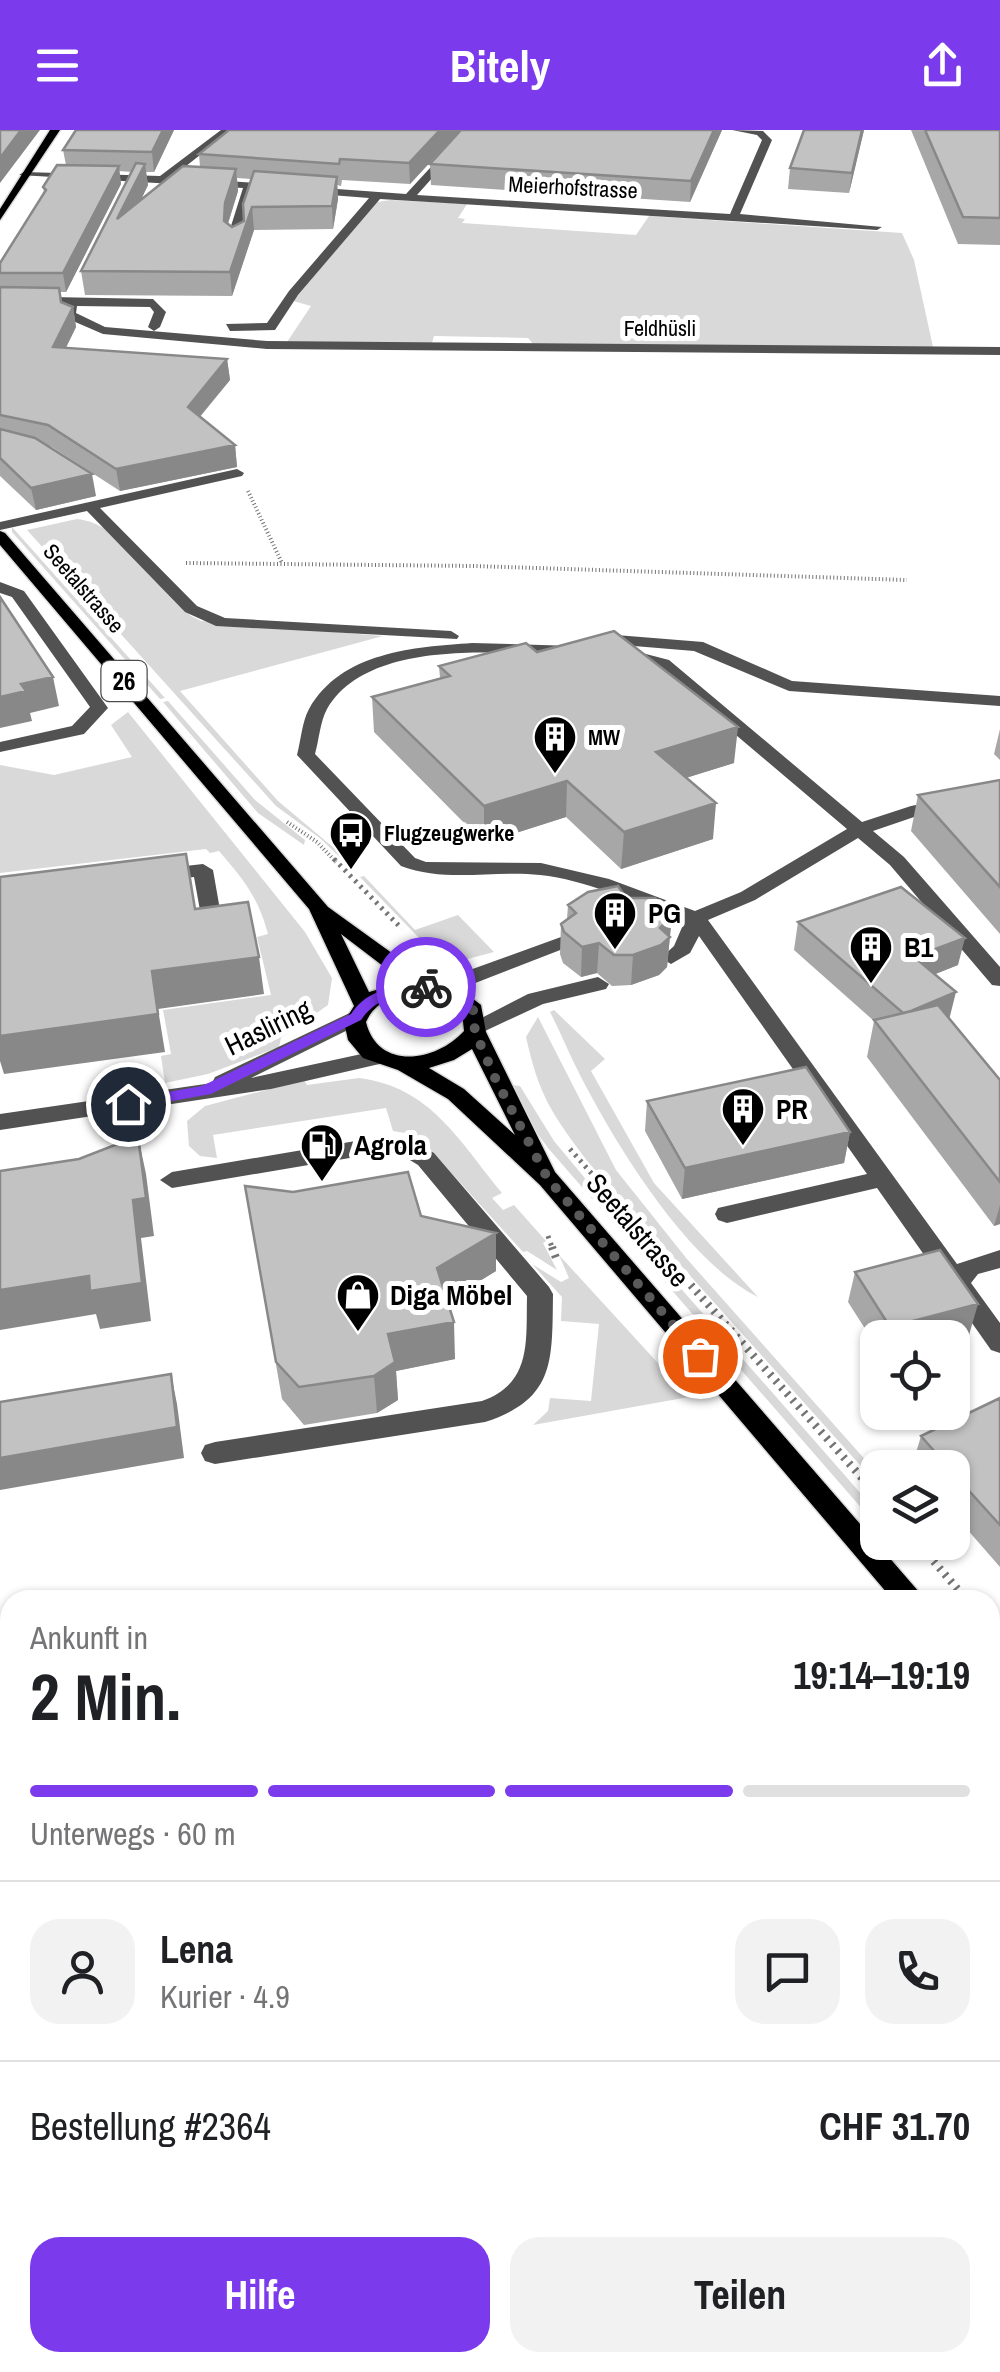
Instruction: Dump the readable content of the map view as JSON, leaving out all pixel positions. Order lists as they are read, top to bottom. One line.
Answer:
{"streets":{"main road":["Seetalstrasse","26"],"street":["Meierhofstrasse","Feldhüsli","Hasliring"]},"crossings":[["Seetalstrasse","Hasliring"]],"places":{"building":["MW","PG","B1","PR"],"bus stop":["Flugzeugwerke"],"fuel station":["Agrola"],"shop":["Diga Möbel"]},"page":{"header":"Bitely","heading":["2 Min.","Ankunft in","19:14–19:19"],"panel":["Lena","Kurier · 4.9","Bestellung #2364","CHF 31.70"],"bar":"Unterwegs · 60 m","buttons":["Hilfe","Teilen"]}}
